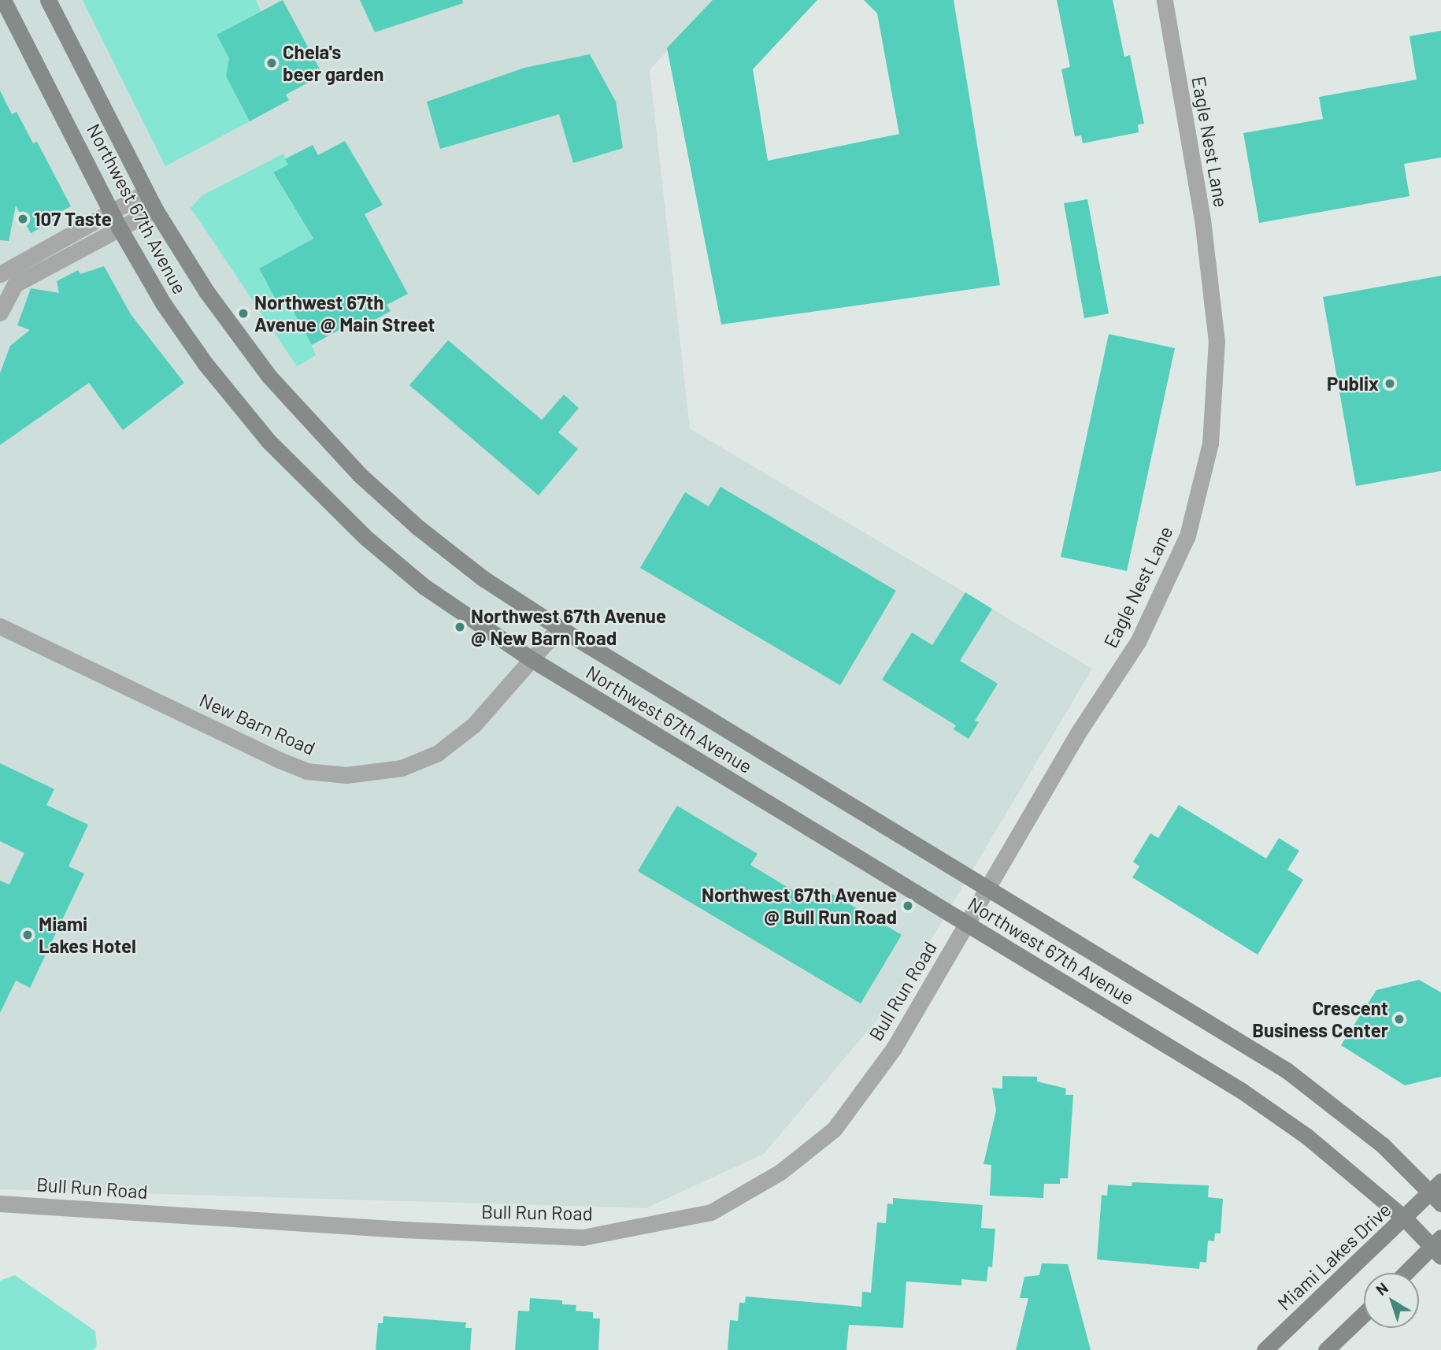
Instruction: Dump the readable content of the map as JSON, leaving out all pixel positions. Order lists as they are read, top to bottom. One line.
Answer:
{"streets":{"main road":["Northwest 67th Avenue","Miami Lakes Drive"],"street":["Eagle Nest Lane","New Barn Road","Bull Run Road"]},"crossings":[["Eagle Nest Lane","Northwest 67th Avenue"],["Eagle Nest Lane","Bull Run Road"],["Northwest 67th Avenue","New Barn Road"],["Northwest 67th Avenue","Bull Run Road"],["Northwest 67th Avenue","Miami Lakes Drive"]],"places":["Chela's beer garden","107 Taste","Northwest 67th Avenue @ Main Street","Publix","Northwest 67th Avenue @ New Barn Road","Northwest 67th Avenue @ Bull Run Road","Miami Lakes Hotel","Crescent Business Center"],"north":"top left"}
